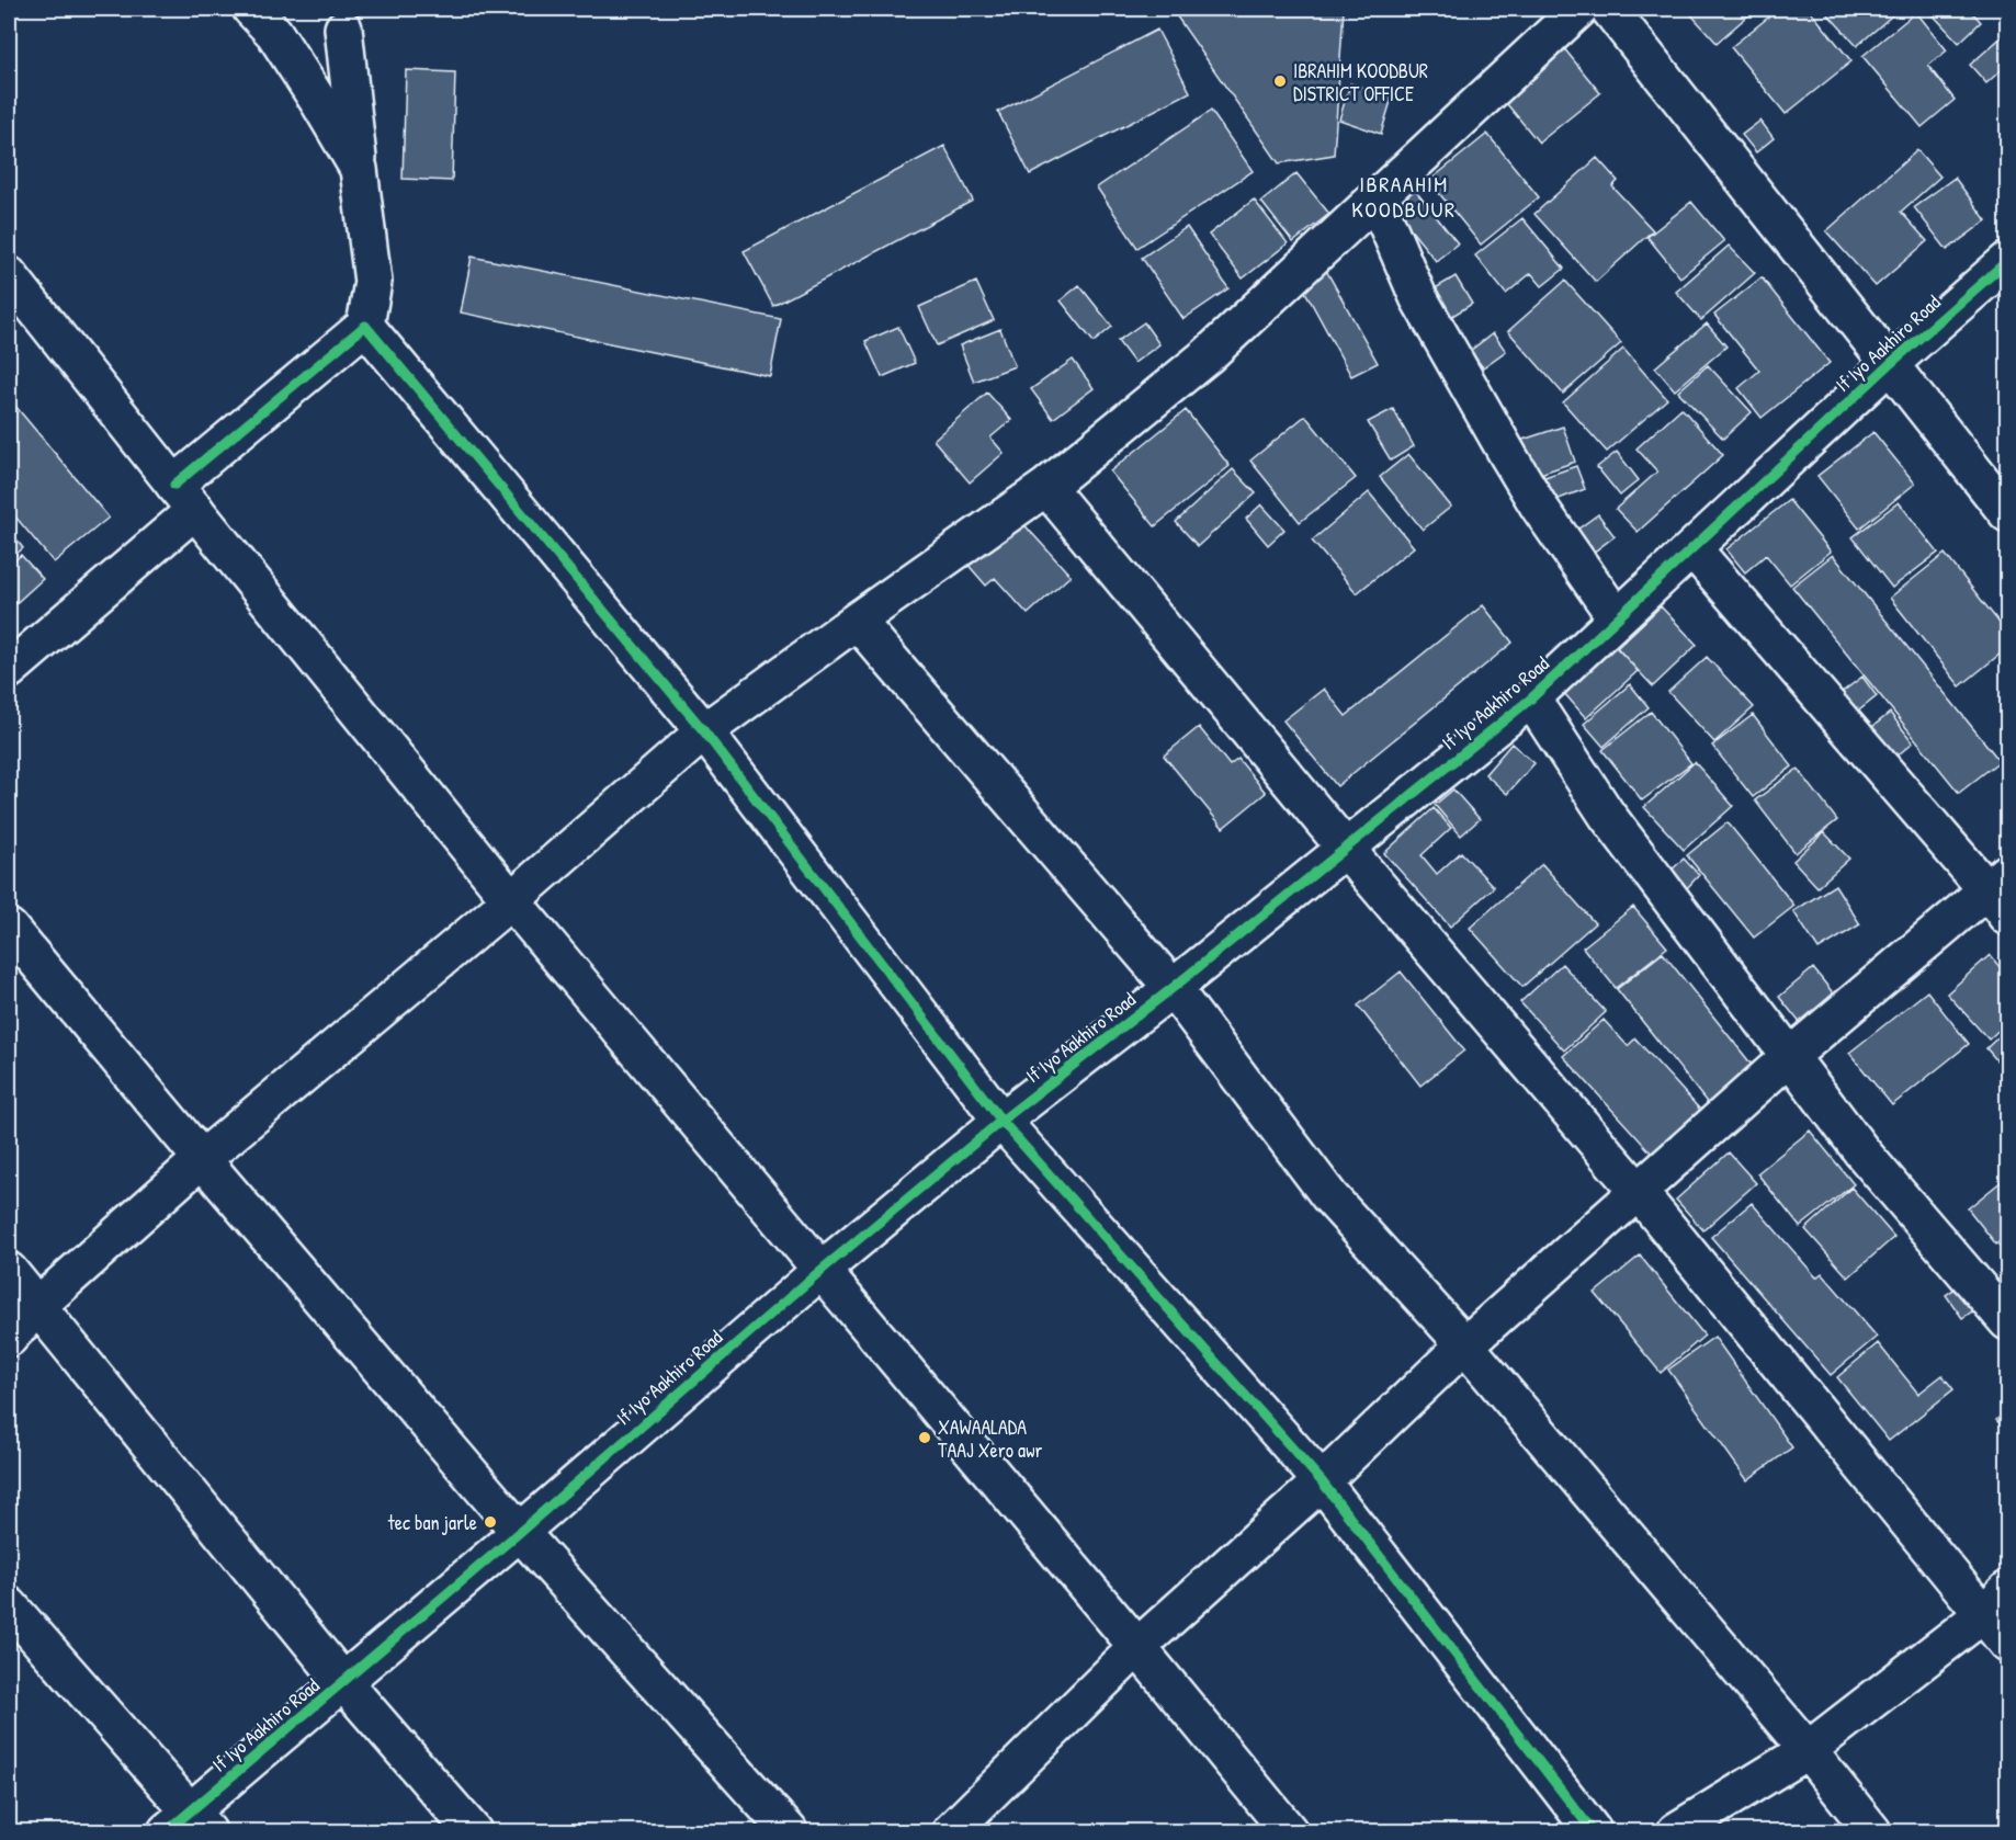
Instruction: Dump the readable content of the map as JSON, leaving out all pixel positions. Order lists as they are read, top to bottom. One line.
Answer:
{"streets":{"street":["If Iyo Aakhiro Road"]},"districts":["IBRAAHIM KOODBUUR"],"places":["IBRAHIM KOODBUR DISTRICT OFFICE","XAWAALADA TAAJ Xero awr","tec ban jarle"]}
